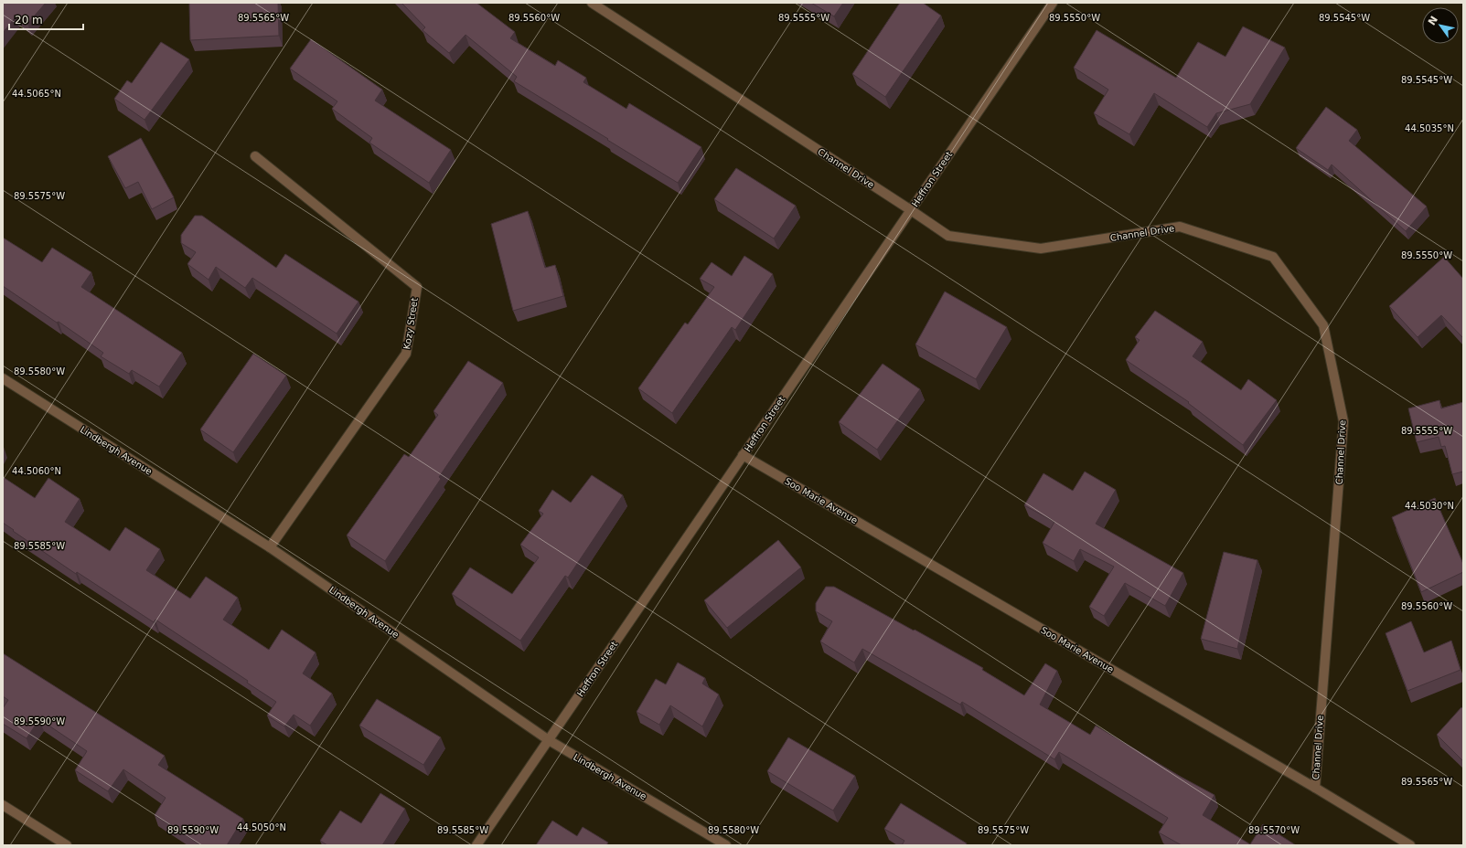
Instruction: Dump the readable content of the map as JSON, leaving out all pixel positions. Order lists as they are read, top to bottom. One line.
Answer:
{"streets":{"street":["Channel Drive","Heffron Street","Kozy Street","Lindbergh Avenue","Soo Marie Avenue"]},"crossings":[["Channel Drive","Heffron Street"],["Channel Drive","Soo Marie Avenue"],["Heffron Street","Lindbergh Avenue"],["Heffron Street","Soo Marie Avenue"],["Kozy Street","Lindbergh Avenue"]],"scale_bar":"20 m","north":"top left","coordinates":["89.5565°W","89.5560°W","89.5555°W","89.5550°W","89.5545°W","44.5065°N","44.5035°N","89.5575°W","89.5580°W","44.5060°N","44.5030°N","89.5585°W","89.5590°W","44.5050°N","89.5570°W"]}
